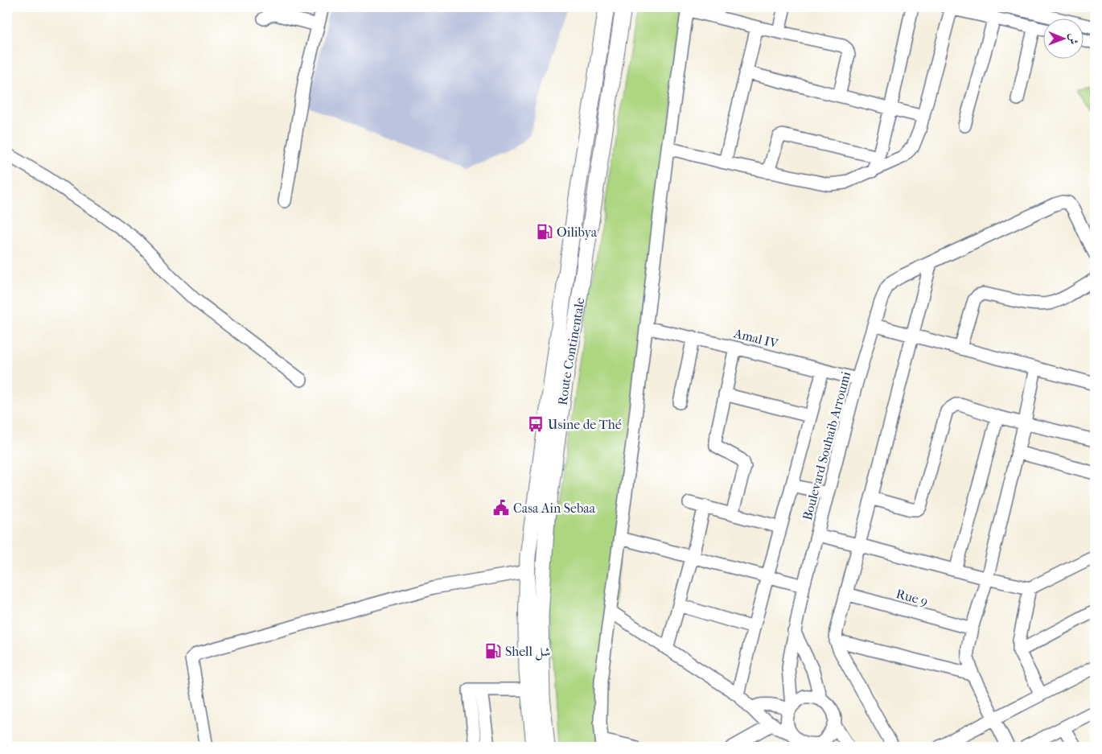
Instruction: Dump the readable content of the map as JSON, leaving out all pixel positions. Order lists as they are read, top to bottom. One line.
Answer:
{"streets":{"main road":["Route Continentale"],"street":["Amal IV","Boulevard Souhaib Arroumi","Rue 9"]},"crossings":[["Amal IV","Boulevard Souhaib Arroumi"]],"places":{"fuel station":["Oilibya","Shell شل"],"bus stop":["Usine de Thé"],"public building":["Casa Ain Sebaa"]},"north":"right"}
